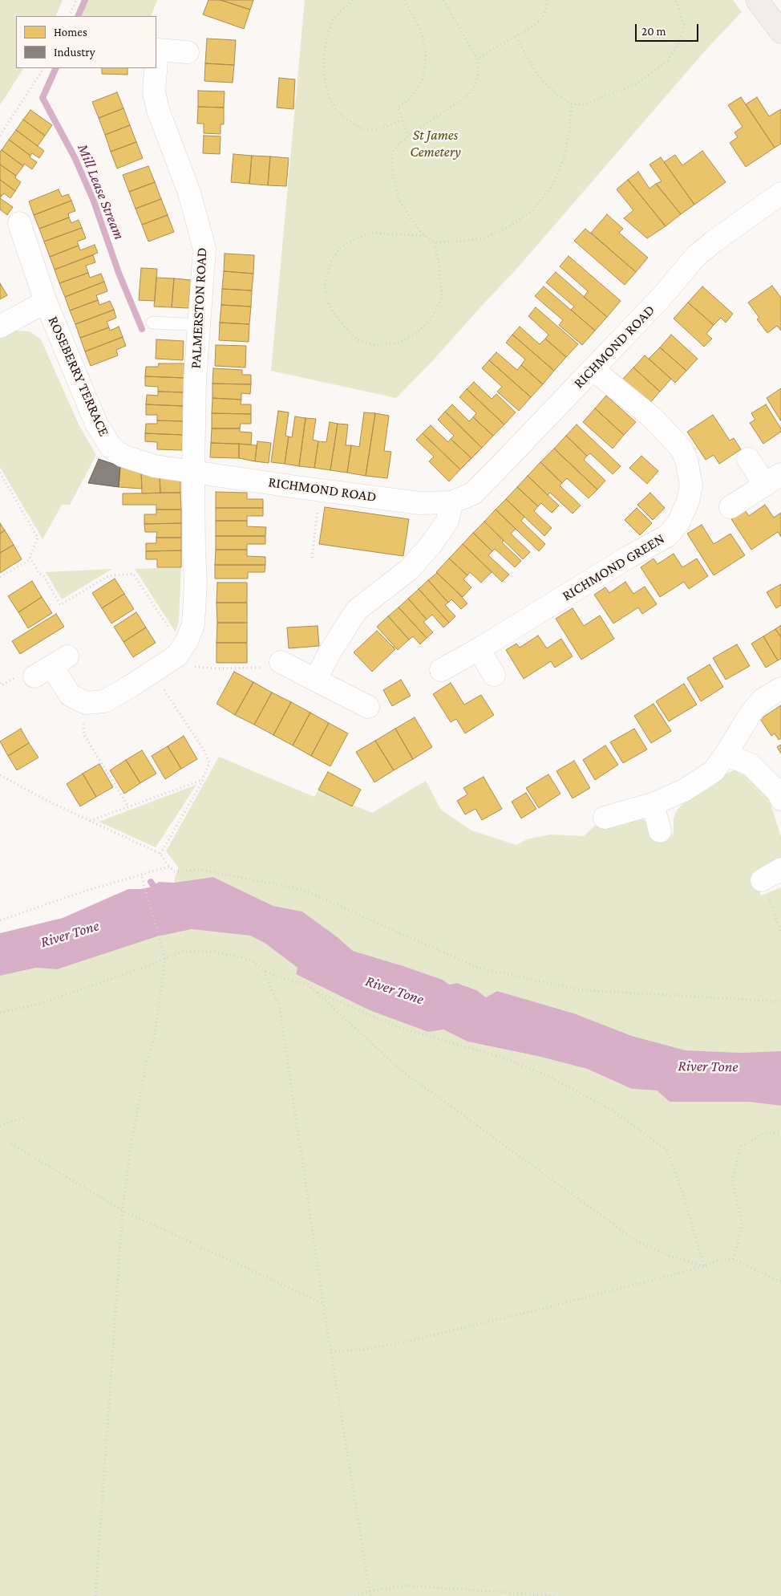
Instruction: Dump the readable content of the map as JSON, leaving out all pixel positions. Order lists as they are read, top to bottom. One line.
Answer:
{"streets":{"street":["PALMERSTON ROAD","RICHMOND ROAD","ROSEBERRY TERRACE","RICHMOND GREEN"]},"crossings":[["PALMERSTON ROAD","RICHMOND ROAD"],["PALMERSTON ROAD","ROSEBERRY TERRACE"],["RICHMOND ROAD","ROSEBERRY TERRACE"],["RICHMOND ROAD","RICHMOND GREEN"]],"water":["Mill Lease Stream","River Tone"],"parks":["St James Cemetery"],"legend":["Homes","Industry"],"scale_bar":"20 m"}
